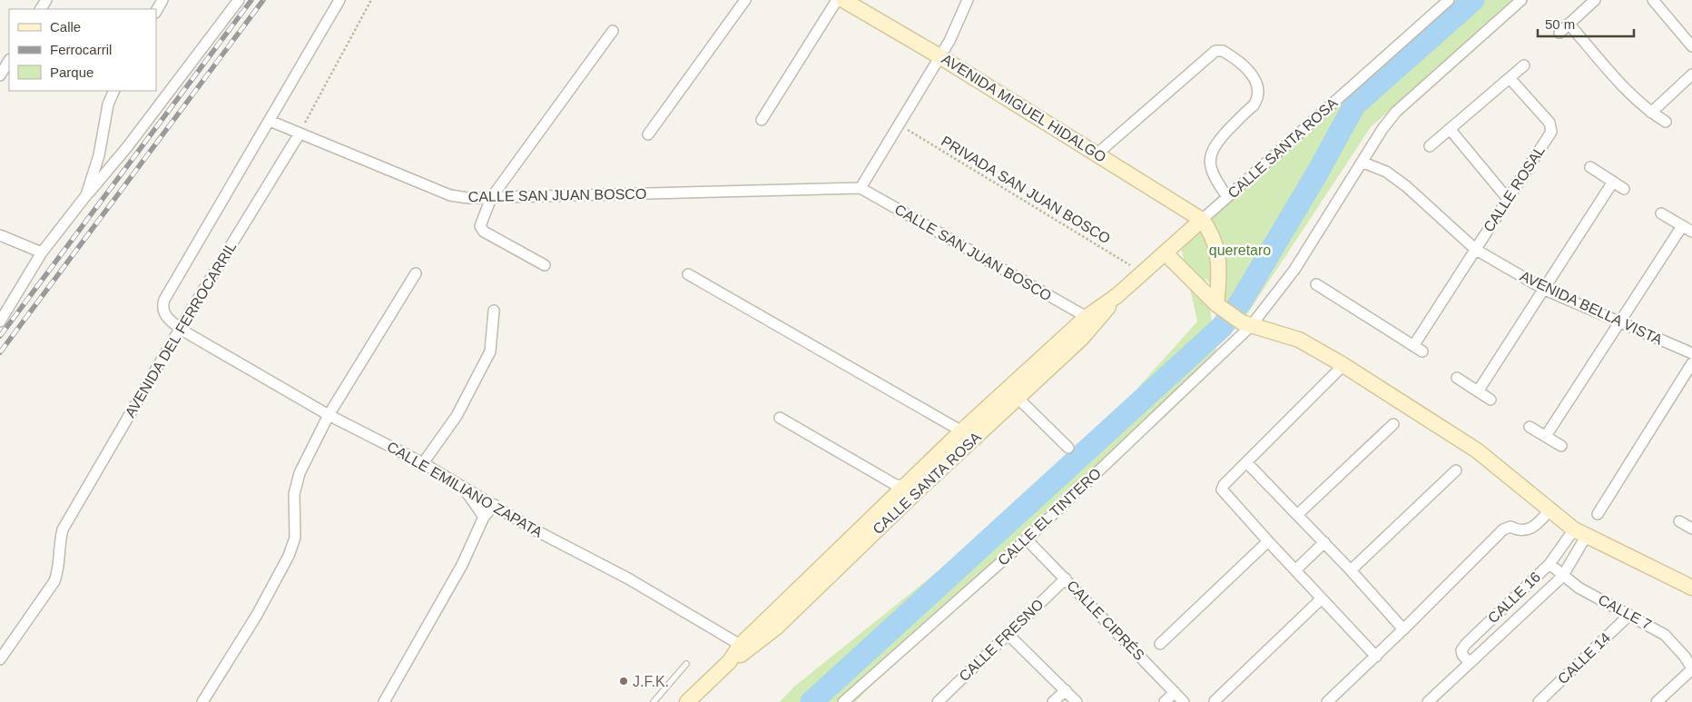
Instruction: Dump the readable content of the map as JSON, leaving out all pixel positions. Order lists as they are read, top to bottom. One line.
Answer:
{"streets":{"street":["AVENIDA MIGUEL HIDALGO","CALLE SANTA ROSA","CALLE ROSAL","CALLE SAN JUAN BOSCO","AVENIDA BELLA VISTA","AVENIDA DEL FERROCARRIL","CALLE EMILIANO ZAPATA","CALLE EL TINTERO","CALLE 16","CALLE 7","CALLE CIPRÉS","CALLE FRESNO","CALLE 14"],"path":["PRIVADA SAN JUAN BOSCO"]},"crossings":[["AVENIDA MIGUEL HIDALGO","CALLE SANTA ROSA"],["CALLE SANTA ROSA","PRIVADA SAN JUAN BOSCO"],["CALLE SANTA ROSA","CALLE SAN JUAN BOSCO"],["CALLE SANTA ROSA","CALLE EMILIANO ZAPATA"],["CALLE ROSAL","AVENIDA BELLA VISTA"],["CALLE SAN JUAN BOSCO","AVENIDA DEL FERROCARRIL"],["CALLE SAN JUAN BOSCO","CALLE EMILIANO ZAPATA"],["AVENIDA BELLA VISTA","CALLE EL TINTERO"],["AVENIDA DEL FERROCARRIL","CALLE EMILIANO ZAPATA"],["CALLE EL TINTERO","CALLE CIPRÉS"],["CALLE 16","CALLE 7"],["CALLE 7","CALLE 14"],["CALLE CIPRÉS","CALLE FRESNO"]],"parks":["queretaro"],"places":["J.F.K."],"legend":["Calle","Ferrocarril","Parque"],"scale_bar":"50 m"}
